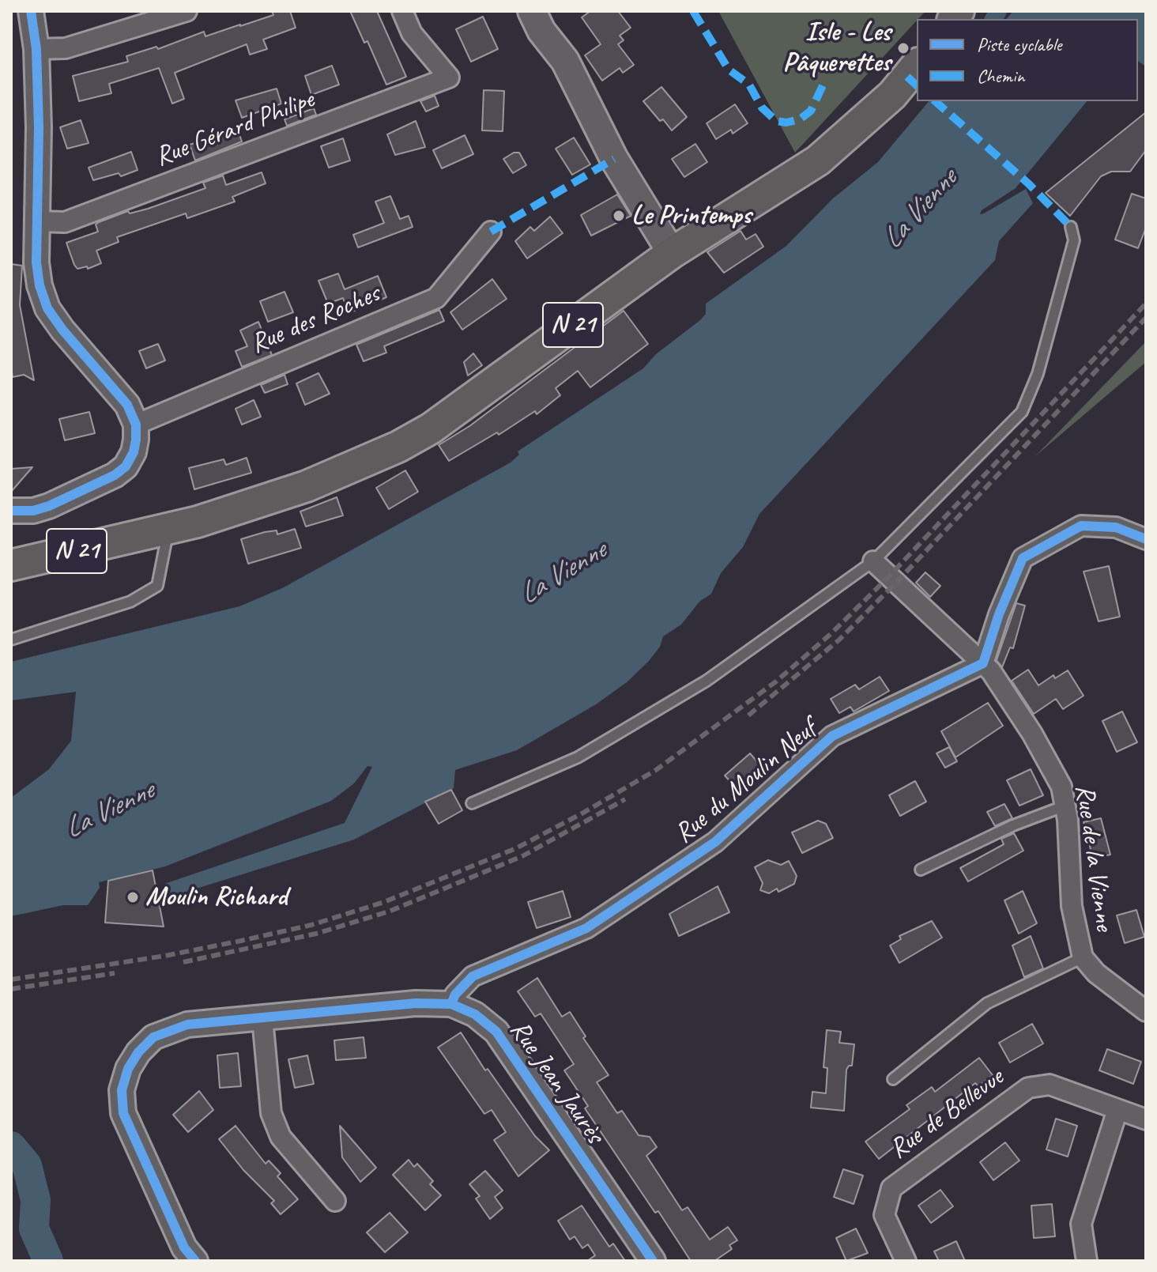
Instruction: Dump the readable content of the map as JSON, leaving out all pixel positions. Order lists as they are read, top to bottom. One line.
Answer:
{"streets":{"main road":["N 21"],"street":["Rue Gérard Philipe","Rue des Roches","Rue du Moulin Neuf","Rue de la Vienne","Rue Jean Jaurès","Rue de Bellevue"]},"crossings":[["Rue du Moulin Neuf","Rue de la Vienne"],["Rue du Moulin Neuf","Rue Jean Jaurès"]],"water":["La Vienne"],"places":["Isle - Les Pâquerettes","Le Printemps","Moulin Richard"],"legend":["Piste cyclable","Chemin"]}
